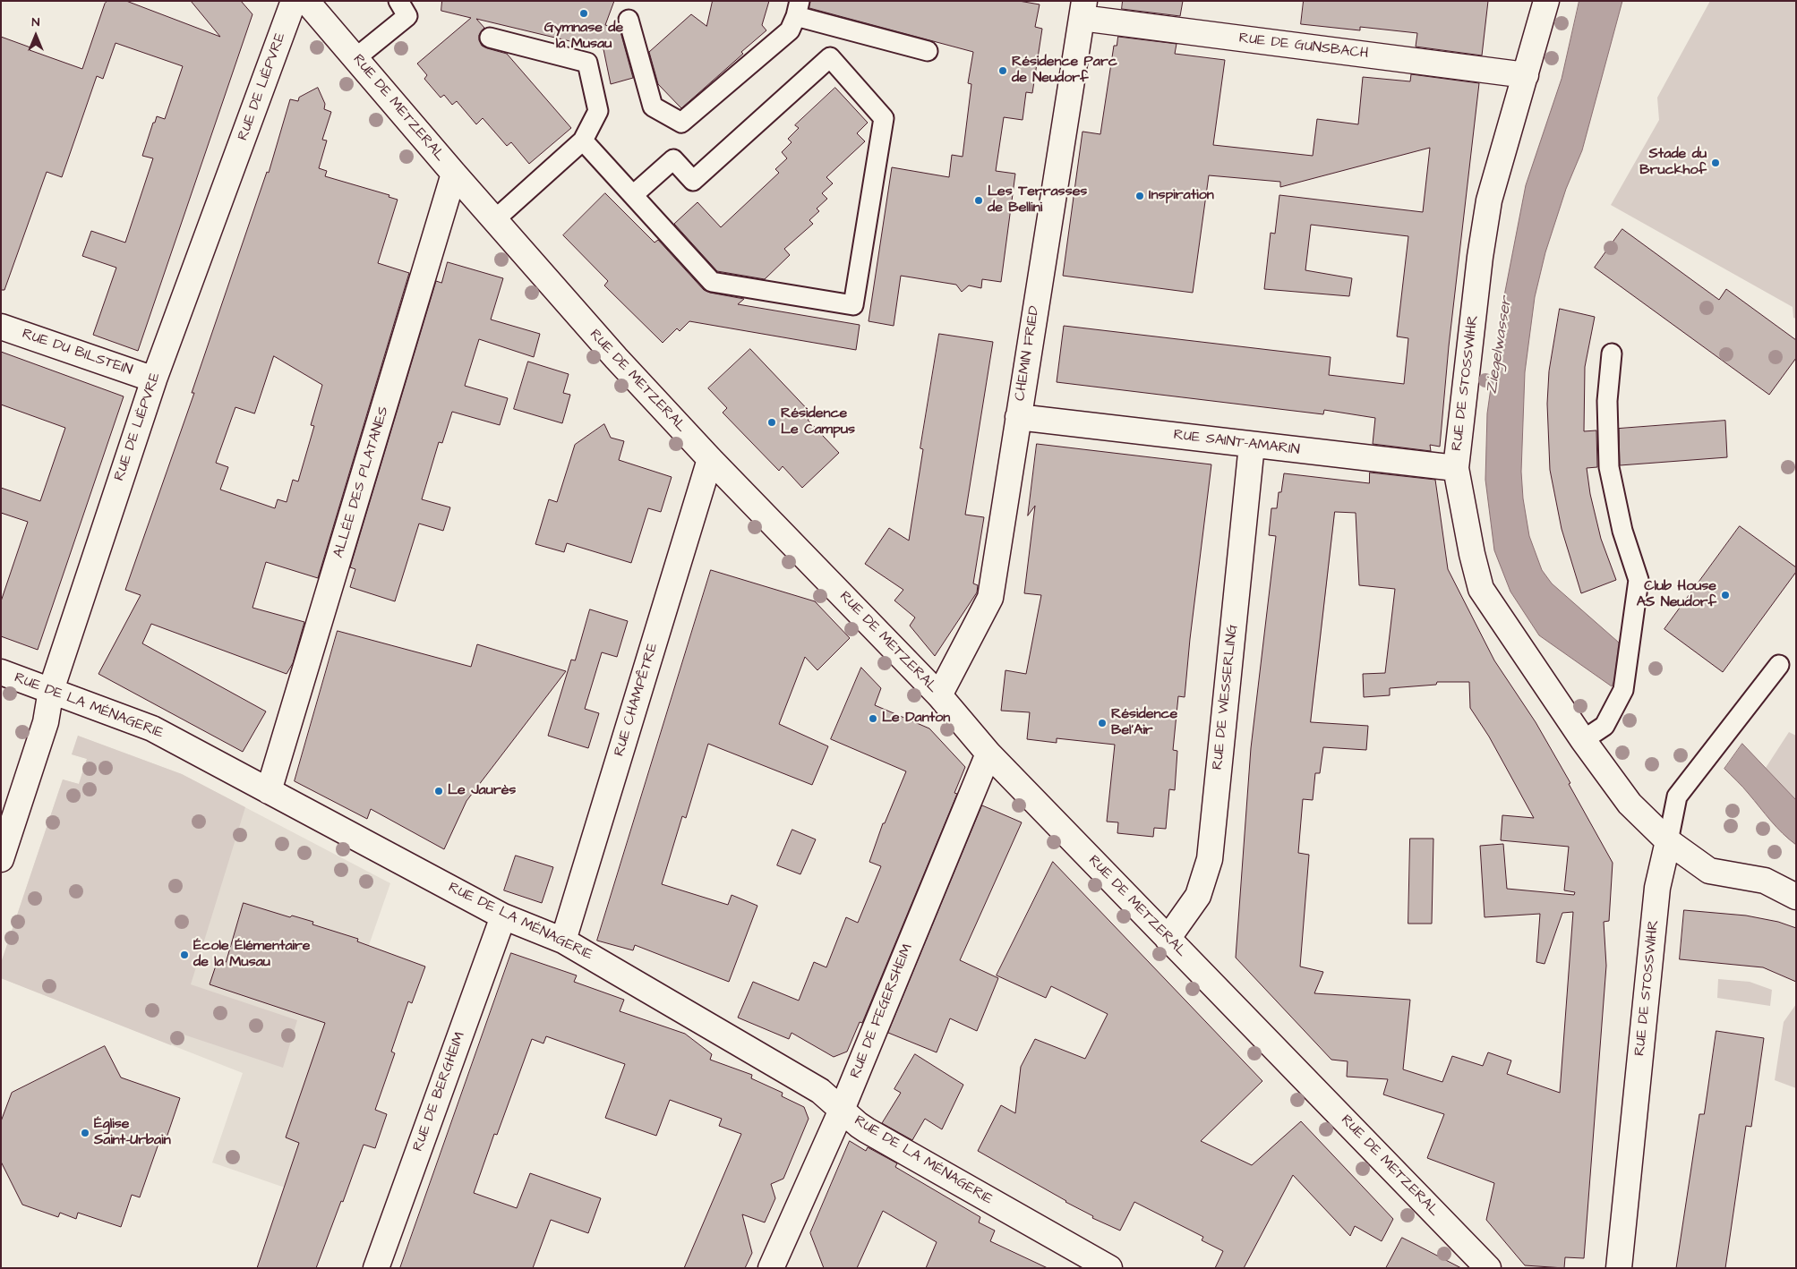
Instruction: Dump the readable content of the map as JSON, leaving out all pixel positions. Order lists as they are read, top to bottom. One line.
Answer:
{"streets":{"street":["RUE DE GUNSBACH","RUE DE LIÈPVRE","RUE DE METZERAL","RUE DU BILSTEIN","CHEMIN FRIED","RUE DE STOSSWIHR","RUE SAINT-AMARIN","ALLÉE DES PLATANES","RUE DE WESSERLING","RUE CHAMPÊTRE","RUE DE LA MÉNAGERIE","RUE DE FEGERSHEIM","RUE DE BERGHEIM"]},"crossings":[["RUE DE GUNSBACH","CHEMIN FRIED"],["RUE DE GUNSBACH","RUE DE STOSSWIHR"],["RUE DE LIÈPVRE","RUE DU BILSTEIN"],["RUE DE LIÈPVRE","RUE DE LA MÉNAGERIE"],["RUE DE METZERAL","CHEMIN FRIED"],["RUE DE METZERAL","ALLÉE DES PLATANES"],["RUE DE METZERAL","RUE DE WESSERLING"],["RUE DE METZERAL","RUE CHAMPÊTRE"],["RUE DE METZERAL","RUE DE FEGERSHEIM"],["CHEMIN FRIED","RUE SAINT-AMARIN"],["RUE DE STOSSWIHR","RUE SAINT-AMARIN"],["RUE SAINT-AMARIN","RUE DE WESSERLING"],["ALLÉE DES PLATANES","RUE DE LA MÉNAGERIE"],["RUE CHAMPÊTRE","RUE DE LA MÉNAGERIE"],["RUE DE LA MÉNAGERIE","RUE DE FEGERSHEIM"],["RUE DE LA MÉNAGERIE","RUE DE BERGHEIM"]],"water":["Ziegelwasser"],"places":["Gymnase de la Musau","Résidence Parc de Neudorf","Stade du Bruckhof","Inspiration","Les Terrasses de Bellini","Résidence Le Campus","Club House AS Neudorf","Le Danton","Résidence Bel'Air","Le Jaurès","École Élémentaire de la Musau","Église Saint-Urbain"],"north":"top"}
